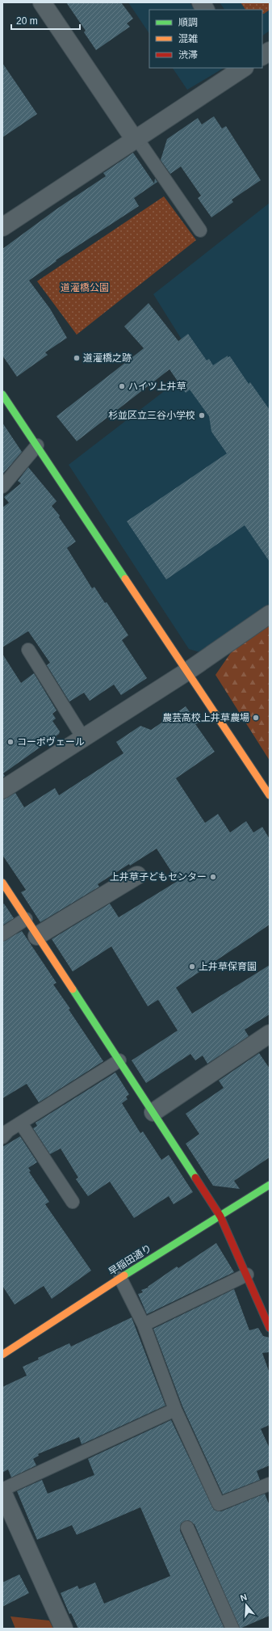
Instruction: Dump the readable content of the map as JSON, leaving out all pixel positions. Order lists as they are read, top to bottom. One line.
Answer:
{"streets":{"street":["早稲田通り"]},"parks":["道灌橋公園"],"places":["道灌橋之跡","ハイツ上井草","杉並区立三谷小学校","農芸高校上井草農場","コーポヴェール","上井草子どもセンター","上井草保育園"],"legend":["順調","混雑","渋滞"],"scale_bar":"20 m","north":"top"}
